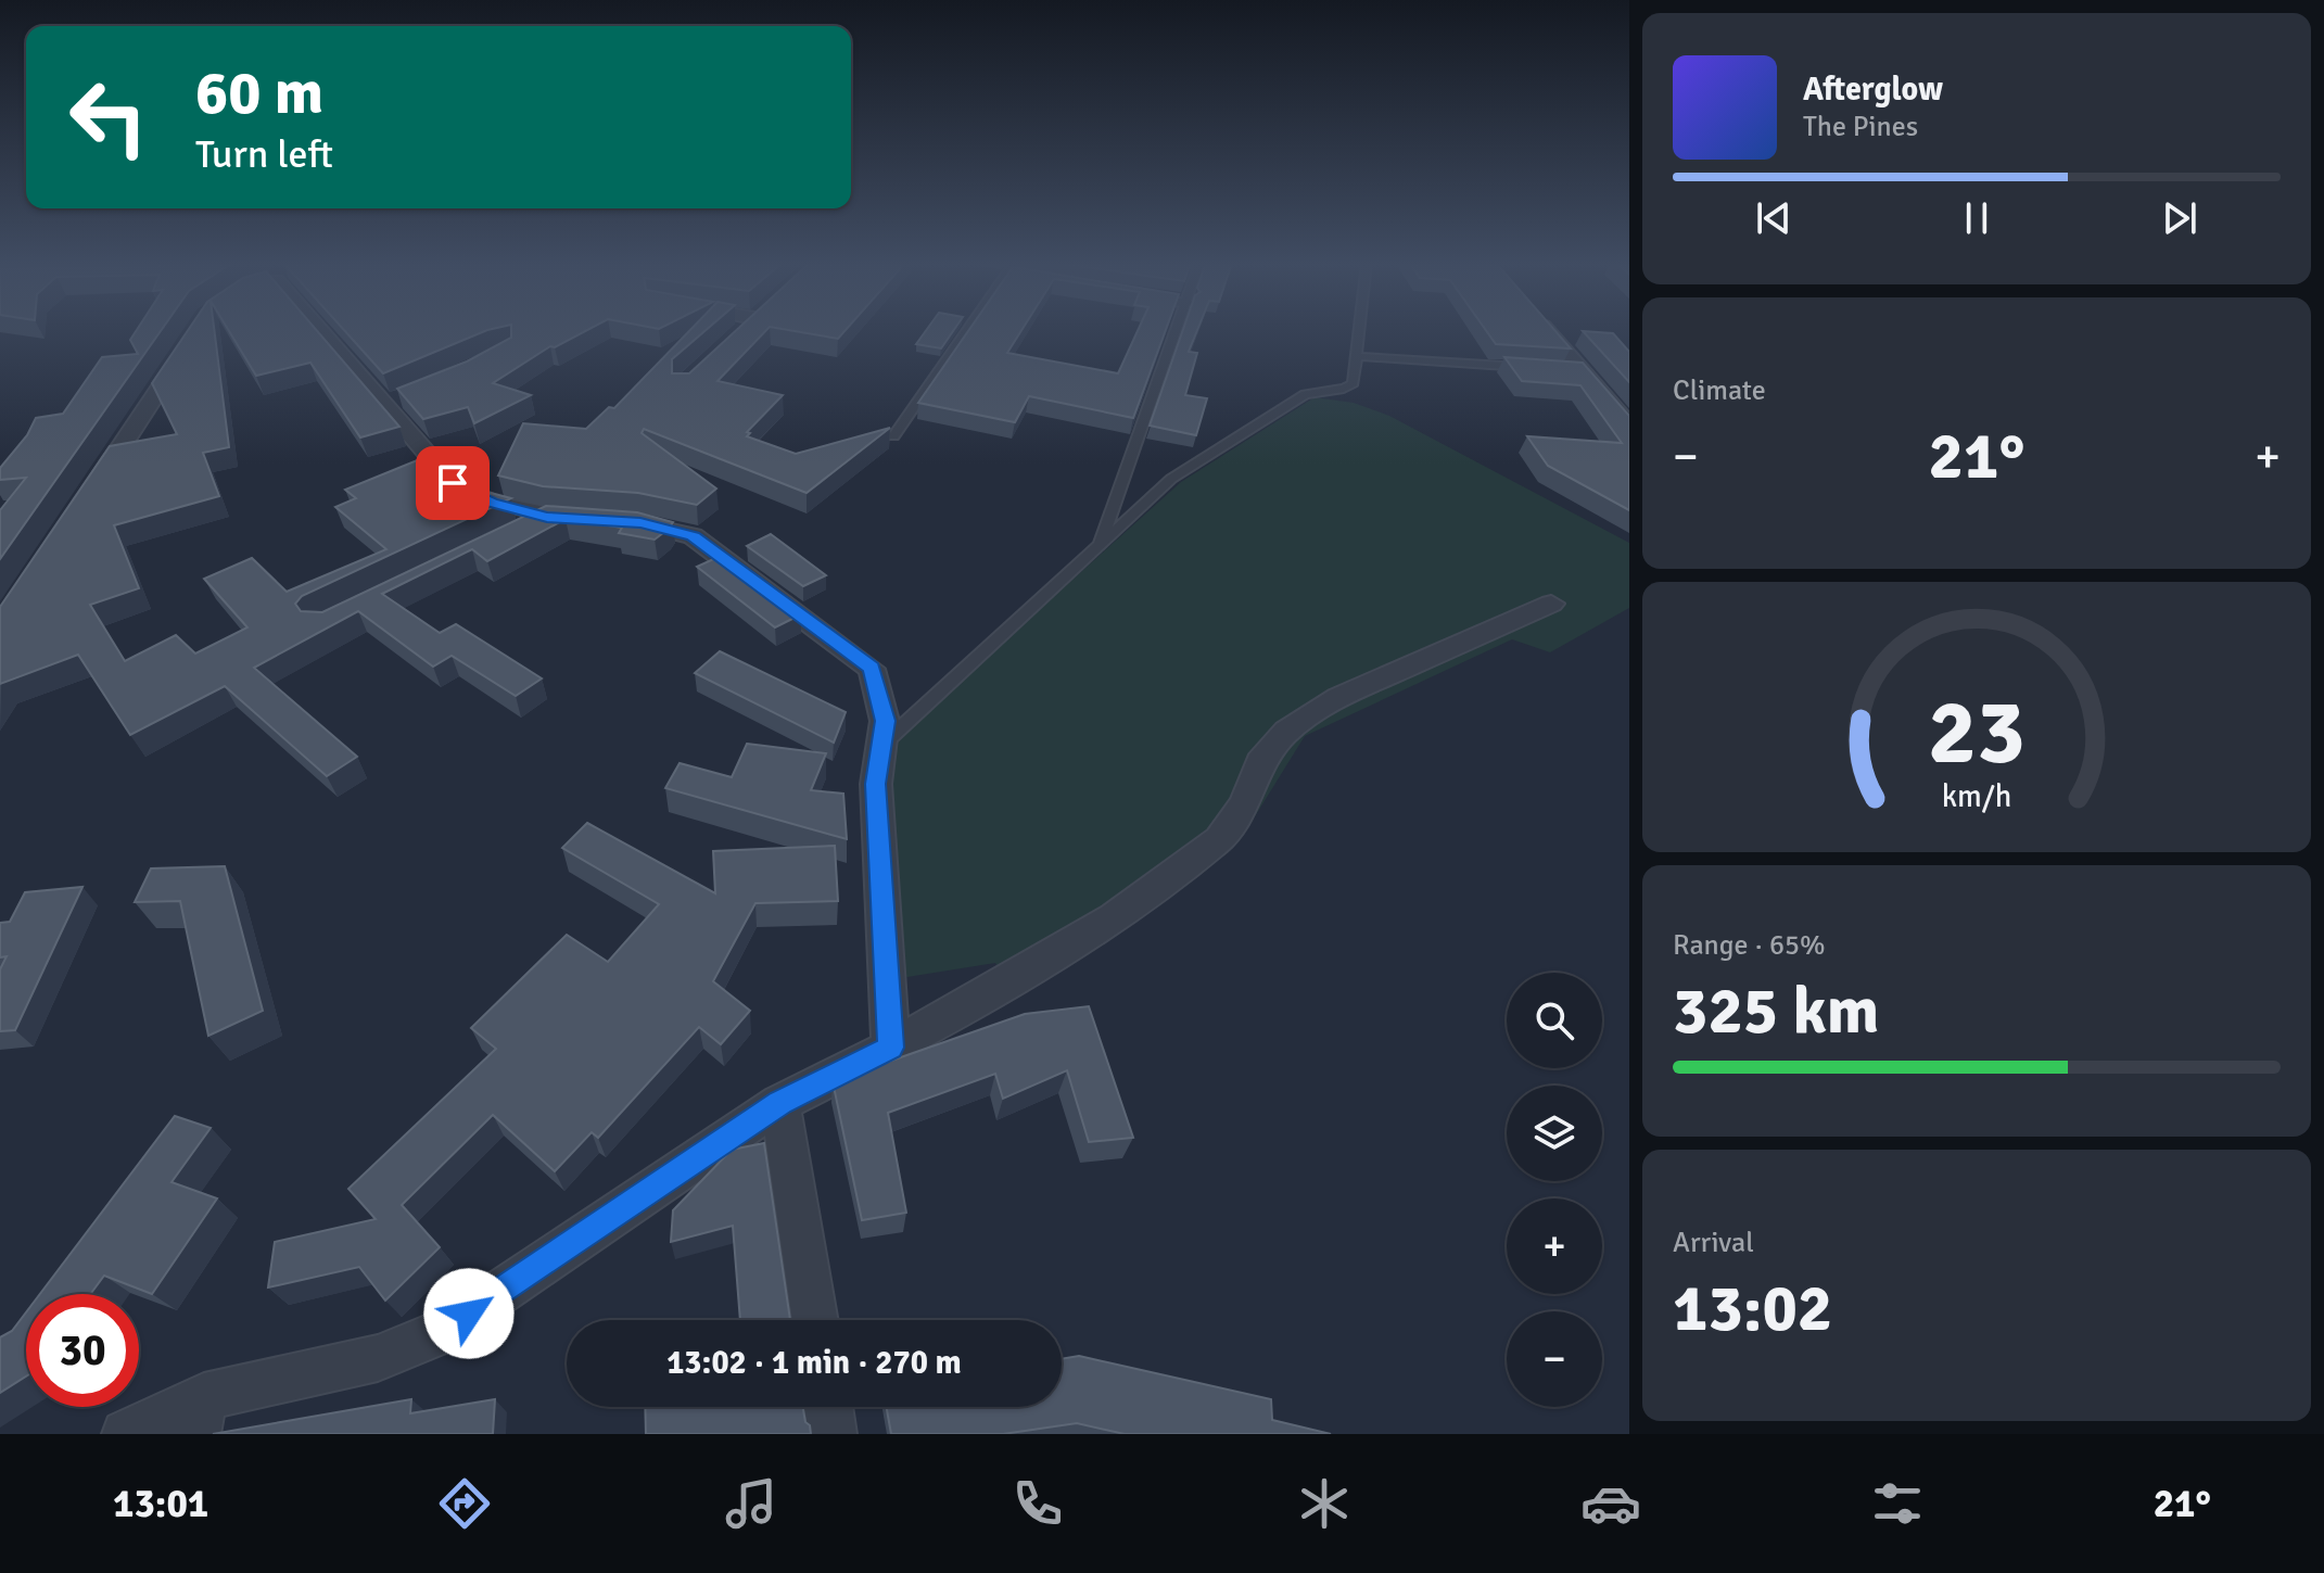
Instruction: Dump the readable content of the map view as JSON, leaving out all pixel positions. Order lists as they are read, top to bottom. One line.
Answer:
{"page":{"turn":["60 m","Turn left"],"song":["Afterglow","The Pines"],"tile":["Climate",["Range · 65%","325 km"],["Arrival","13:02"]],"heat":["−","21°","+"],"map_buttons":["+","−"],"limit":"30","trip":"13:02 · 1 min · 270 m","tabs":["13:01","21°"],"gauge":["23","km/h"]}}
